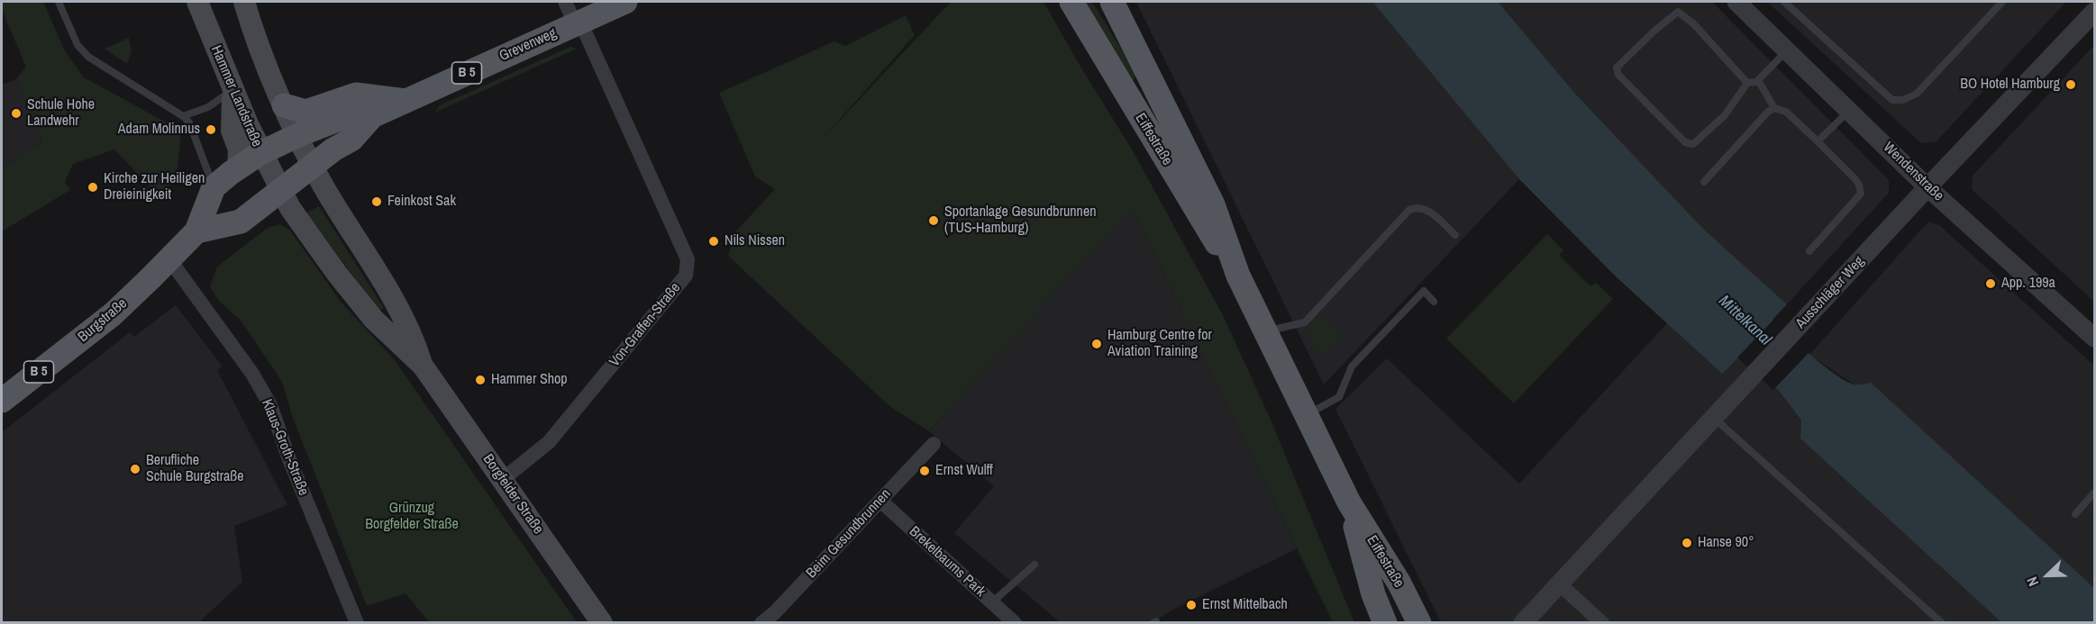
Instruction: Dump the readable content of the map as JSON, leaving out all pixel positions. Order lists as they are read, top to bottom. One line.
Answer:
{"streets":{"main road":["Grevenweg","B 5","Hammer Landstraße","Eiffestraße","Burgstraße","Borgfelder Straße"],"street":["Wendenstraße","Ausschläger Weg","Von-Graffen-Straße","Klaus-Groth-Straße","Beim Gesundbrunnen","Brekelbaums Park"]},"crossings":[["Grevenweg","B 5"],["Grevenweg","Hammer Landstraße"],["Grevenweg","Burgstraße"],["Grevenweg","Von-Graffen-Straße"],["Grevenweg","Borgfelder Straße"],["B 5","Hammer Landstraße"],["B 5","Burgstraße"],["B 5","Borgfelder Straße"],["Hammer Landstraße","Burgstraße"],["Hammer Landstraße","Borgfelder Straße"],["Wendenstraße","Ausschläger Weg"],["Burgstraße","Klaus-Groth-Straße"],["Burgstraße","Borgfelder Straße"],["Von-Graffen-Straße","Borgfelder Straße"],["Beim Gesundbrunnen","Brekelbaums Park"]],"water":["Mittelkanal"],"parks":["Grünzug Borgfelder Straße"],"places":["BO Hotel Hamburg","Schule Hohe Landwehr","Adam Molinnus","Kirche zur Heiligen Dreieinigkeit","Feinkost Sak","Sportanlage Gesundbrunnen (TUS-Hamburg)","Nils Nissen","App. 199a","Hamburg Centre for Aviation Training","Hammer Shop","Berufliche Schule Burgstraße","Ernst Wulff","Hanse 90°","Ernst Mittelbach"],"north":"bottom left"}
